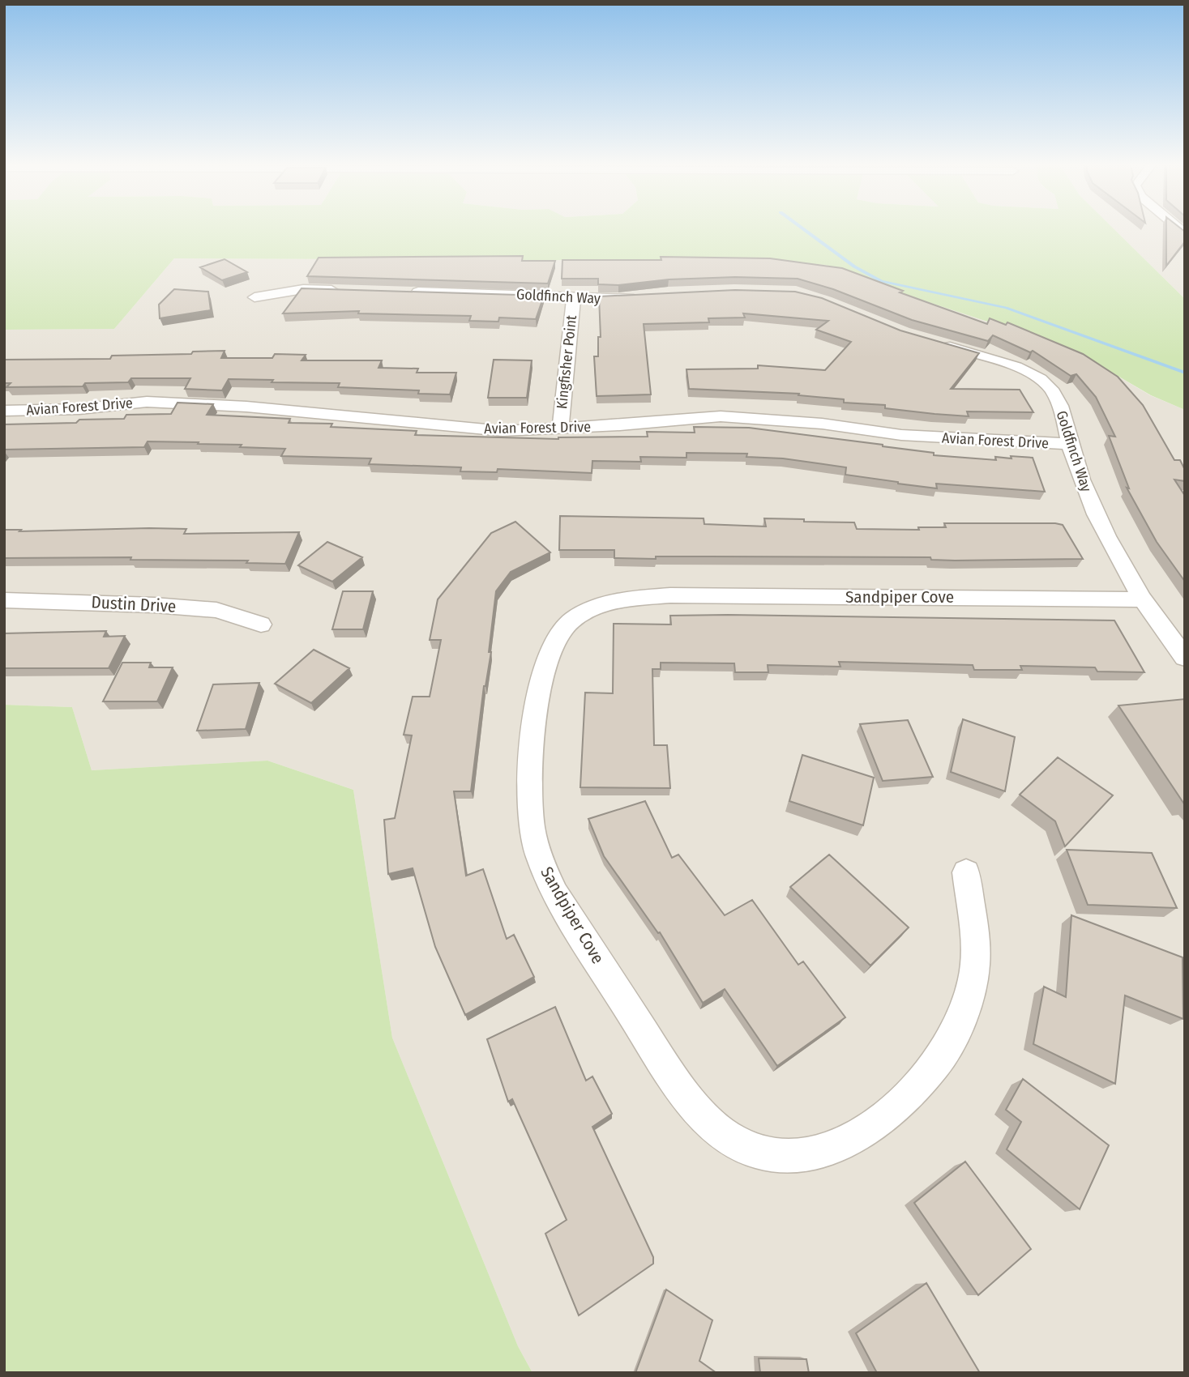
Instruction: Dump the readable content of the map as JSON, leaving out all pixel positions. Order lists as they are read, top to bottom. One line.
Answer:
{"streets":{"street":["Goldfinch Way","Kingfisher Point","Avian Forest Drive","Sandpiper Cove","Dustin Drive"]},"crossings":[["Goldfinch Way","Kingfisher Point"],["Goldfinch Way","Avian Forest Drive"],["Goldfinch Way","Sandpiper Cove"],["Kingfisher Point","Avian Forest Drive"]]}
